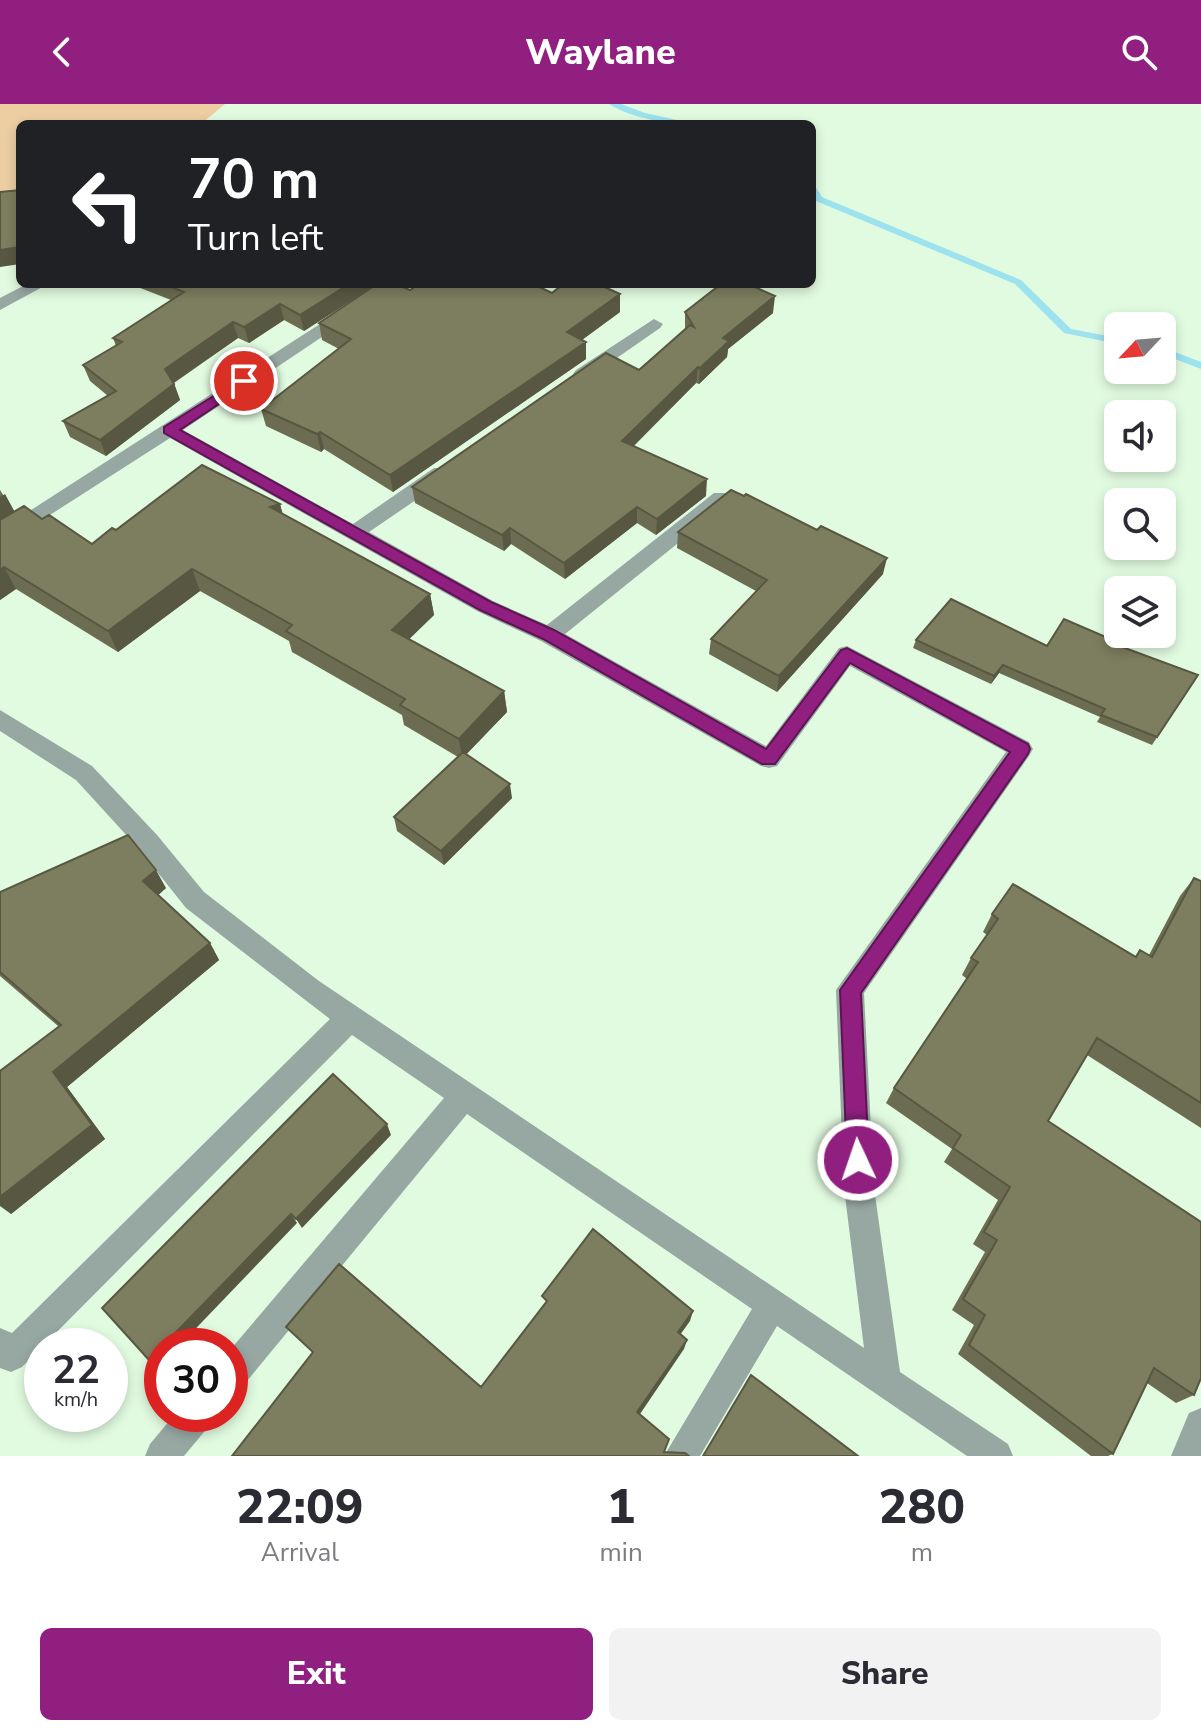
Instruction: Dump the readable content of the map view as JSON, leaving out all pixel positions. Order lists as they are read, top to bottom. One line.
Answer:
{"north":"bottom left","page":{"header":"Waylane","turn":["70 m","Turn left"],"speed":"22 km/h","limit":"30","eta":["22:09","Arrival","1","min","280","m"],"buttons":["Exit","Share"]}}
